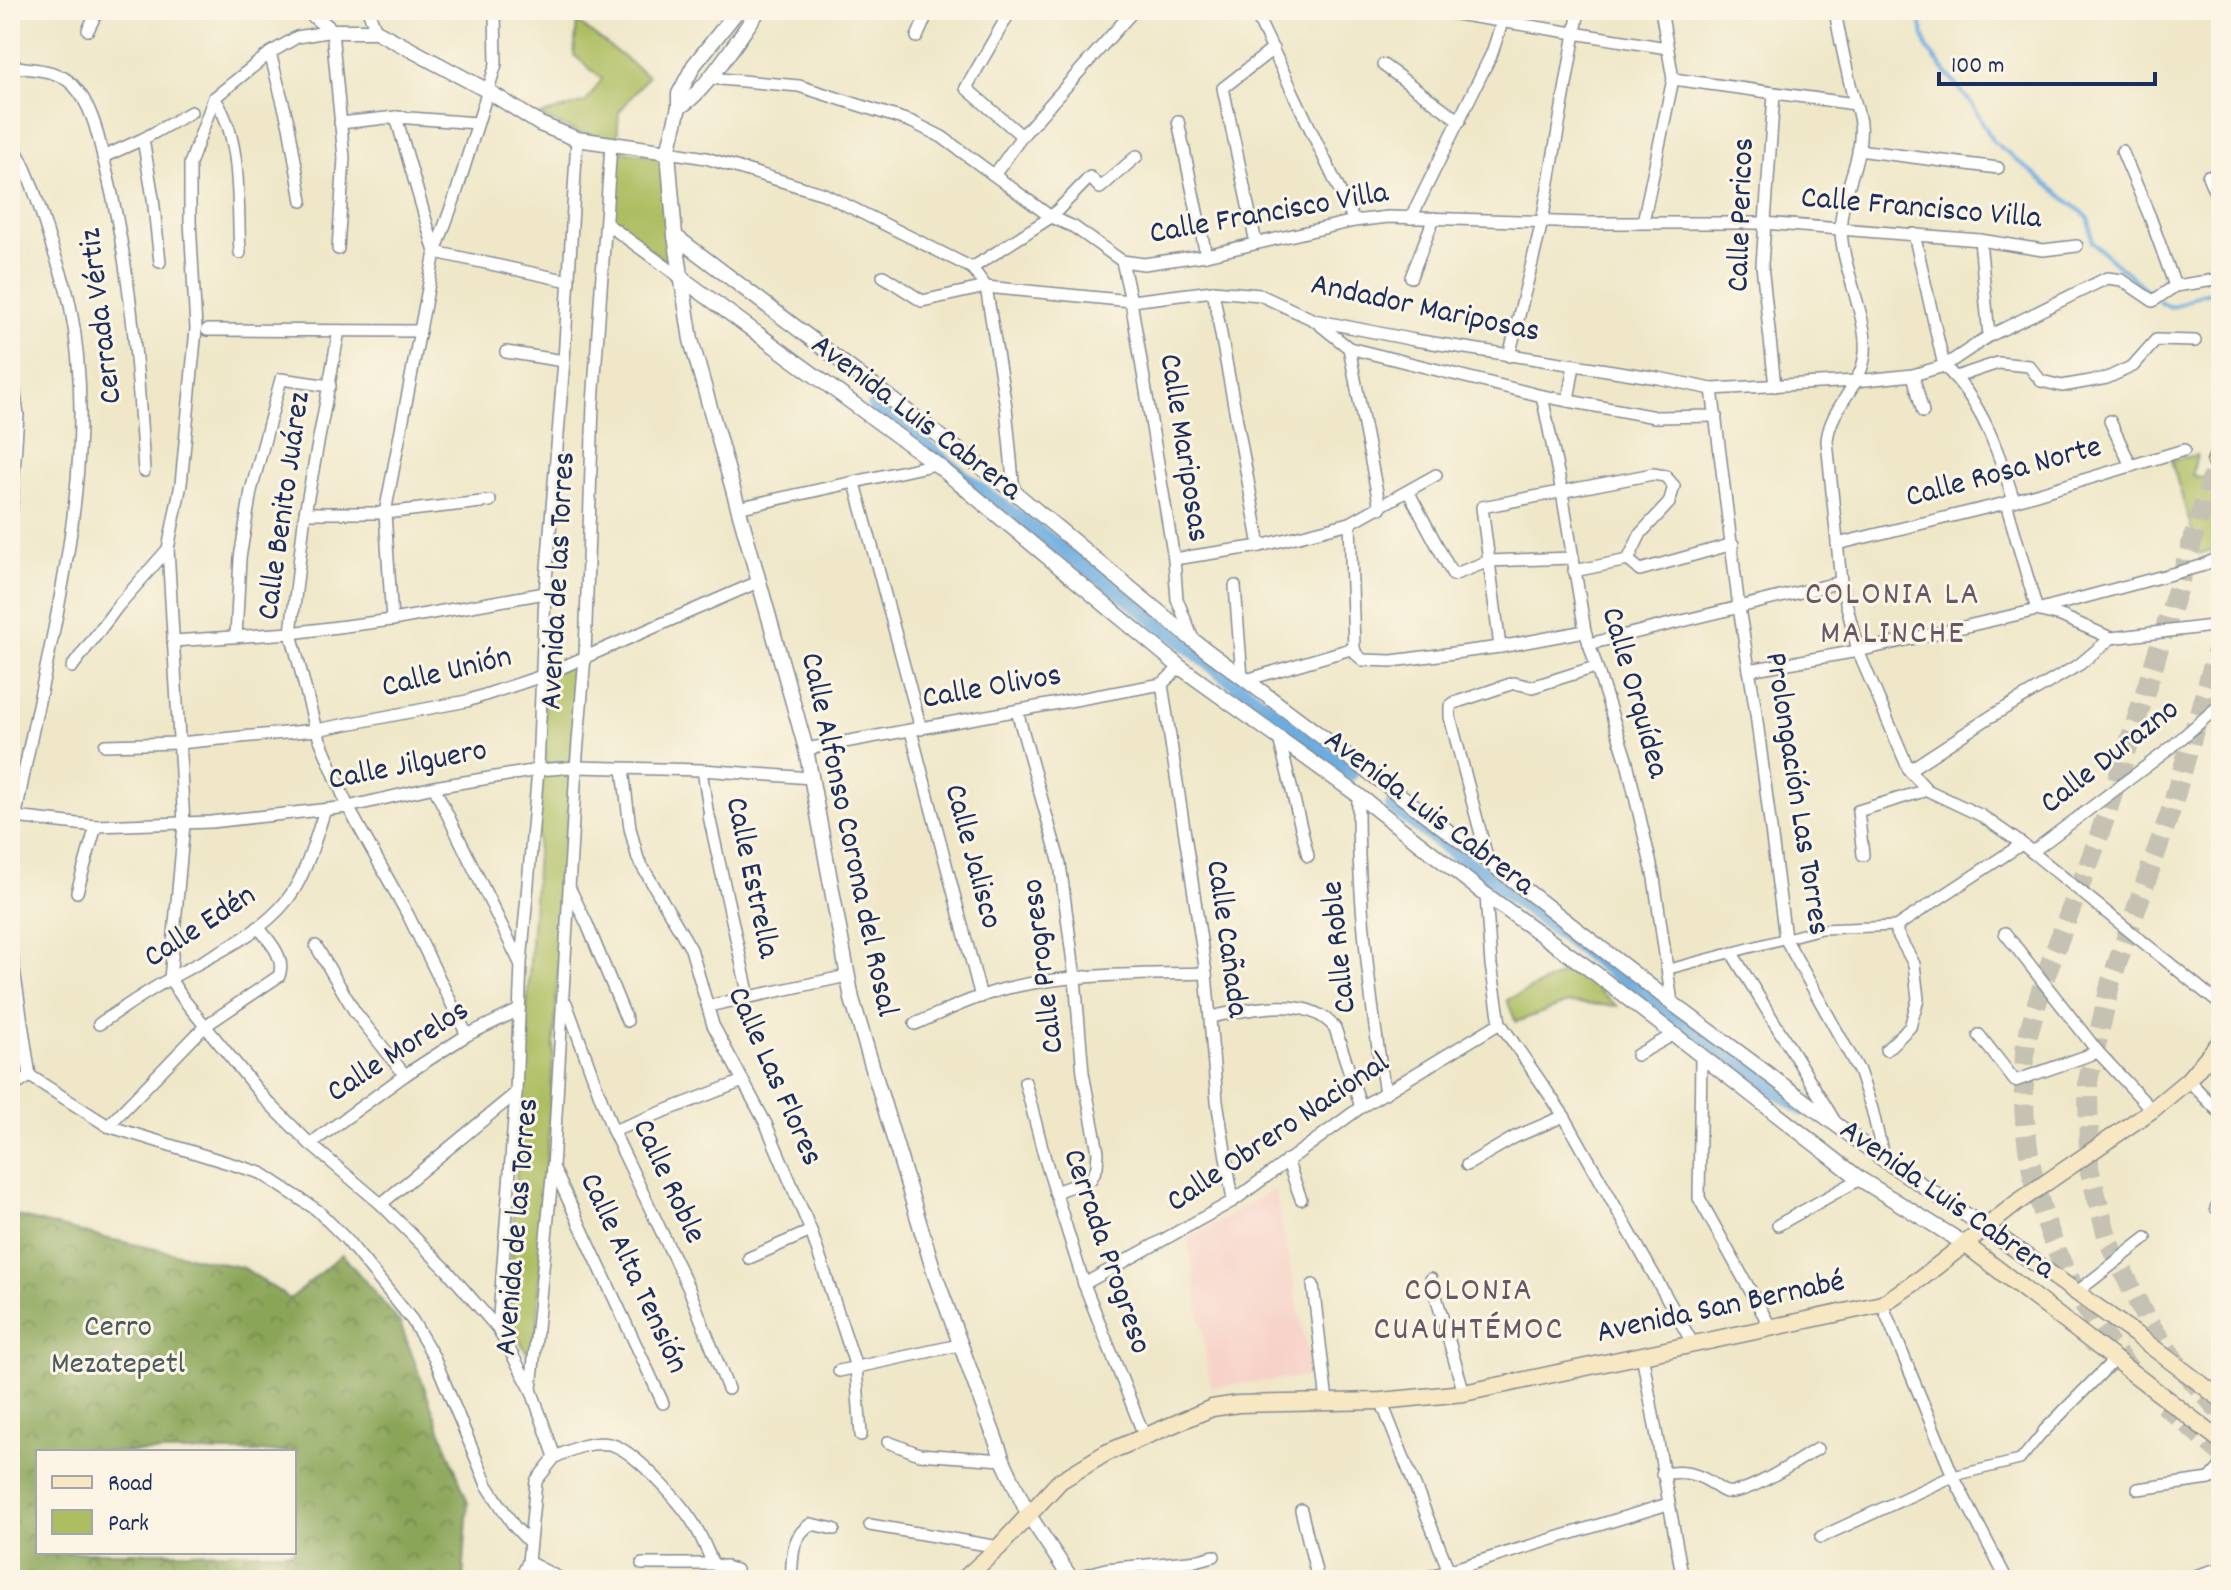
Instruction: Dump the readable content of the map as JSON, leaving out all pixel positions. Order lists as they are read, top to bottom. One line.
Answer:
{"streets":{"main road":["Avenida Luis Cabrera","Avenida San Bernabé"],"street":["Calle Francisco Villa","Calle Pericos","Andador Mariposas","Cerrada Vértiz","Calle Mariposas","Calle Rosa Norte","Calle Benito Juárez","Avenida de las Torres","Calle Unión","Calle Olivos","Calle Orquídea","Calle Durazno","Calle Jilguero","Prolongación Las Torres","Calle Alfonso Corona del Rosal","Calle Jalisco","Calle Estrella","Calle Edén","Calle Cañada","Calle Roble","Calle Progreso","Calle Morelos","Calle Las Flores","Calle Obrero Nacional","Cerrada Progreso","Calle Alta Tensión"]},"crossings":[["Calle Francisco Villa","Calle Pericos"],["Calle Francisco Villa","Calle Mariposas"],["Calle Pericos","Andador Mariposas"],["Andador Mariposas","Calle Mariposas"],["Andador Mariposas","Calle Orquídea"],["Andador Mariposas","Prolongación Las Torres"],["Avenida Luis Cabrera","Calle Mariposas"],["Avenida Luis Cabrera","Avenida de las Torres"],["Avenida Luis Cabrera","Calle Orquídea"],["Avenida Luis Cabrera","Prolongación Las Torres"],["Avenida Luis Cabrera","Calle Alfonso Corona del Rosal"],["Avenida Luis Cabrera","Calle Roble"],["Avenida Luis Cabrera","Avenida San Bernabé"],["Calle Benito Juárez","Calle Unión"],["Calle Benito Juárez","Calle Jilguero"],["Calle Benito Juárez","Calle Morelos"],["Avenida de las Torres","Calle Unión"],["Avenida de las Torres","Calle Jilguero"],["Avenida de las Torres","Calle Roble"],["Avenida de las Torres","Calle Morelos"],["Avenida de las Torres","Calle Alta Tensión"],["Calle Unión","Calle Alfonso Corona del Rosal"],["Calle Olivos","Calle Alfonso Corona del Rosal"],["Calle Olivos","Calle Jalisco"],["Calle Olivos","Calle Cañada"],["Calle Olivos","Calle Progreso"],["Calle Jilguero","Calle Alfonso Corona del Rosal"],["Calle Jilguero","Calle Estrella"],["Calle Jilguero","Calle Edén"],["Calle Jilguero","Calle Las Flores"],["Calle Alfonso Corona del Rosal","Avenida San Bernabé"],["Calle Cañada","Calle Obrero Nacional"],["Calle Roble","Calle Obrero Nacional"],["Calle Progreso","Cerrada Progreso"],["Calle Obrero Nacional","Cerrada Progreso"],["Cerrada Progreso","Avenida San Bernabé"]],"districts":["COLONIA LA MALINCHE","COLONIA CUAUHTÉMOC"],"parks":["Cerro Mezatepetl"],"legend":["Road","Park"],"scale_bar":"100 m"}
